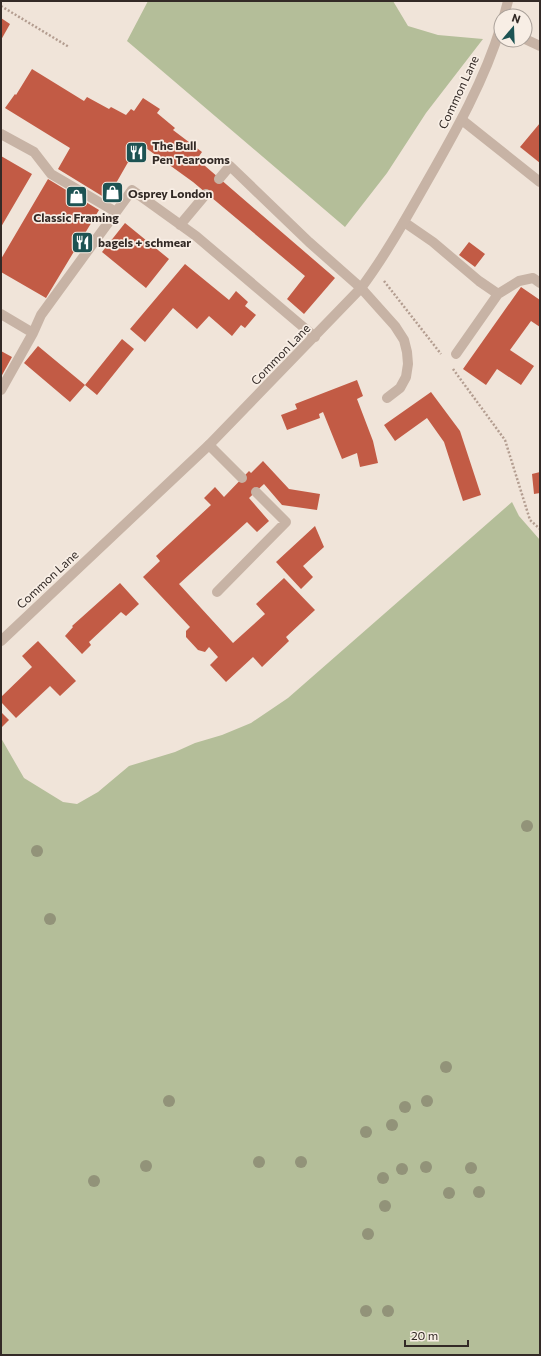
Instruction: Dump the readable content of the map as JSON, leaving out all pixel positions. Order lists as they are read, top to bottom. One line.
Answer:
{"streets":{"street":["Common Lane"]},"places":{"restaurant":["The Bull Pen Tearooms","bagels + schmear"],"shop":["Osprey London","Classic Framing"]},"scale_bar":"20 m","north":"top"}
